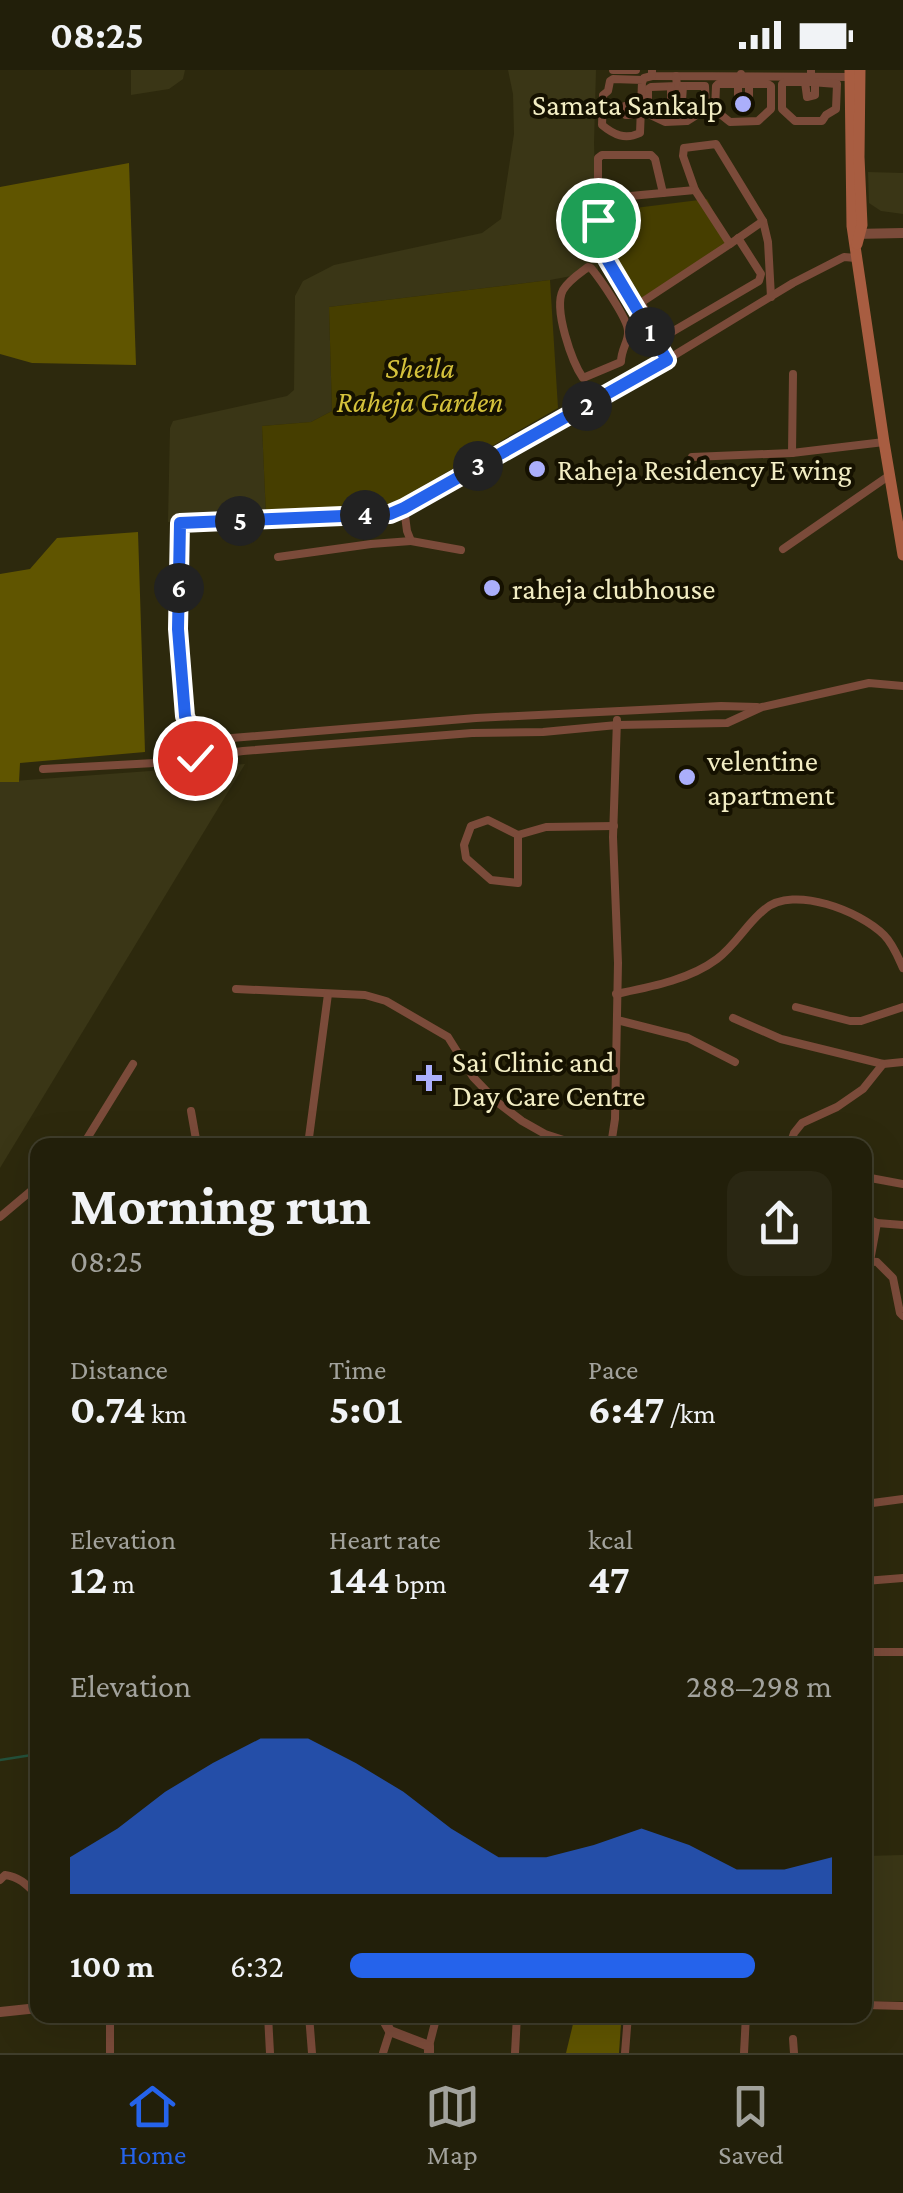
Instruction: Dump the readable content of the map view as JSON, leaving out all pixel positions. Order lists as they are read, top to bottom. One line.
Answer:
{"parks":["Sheila Raheja Garden"],"places":{"other":["Samata Sankalp","Raheja Residency E wing","raheja clubhouse","velentine apartment"],"health":["Sai Clinic and Day Care Centre"]},"page":{"status":"08:25","pins":["1","2","3","4","5","6"],"heading":["Morning run","08:25"],"stats":[["Distance","0.74 km"],["Time","5:01"],["Pace","6:47 /km"],["Elevation","12 m"],["Heart rate","144 bpm"],["kcal","47"]],"chart":["Elevation","288–298 m"],"list":[{"name":"100 m","note":"6:32"}],"tabs":["Home","Map","Saved"]}}
